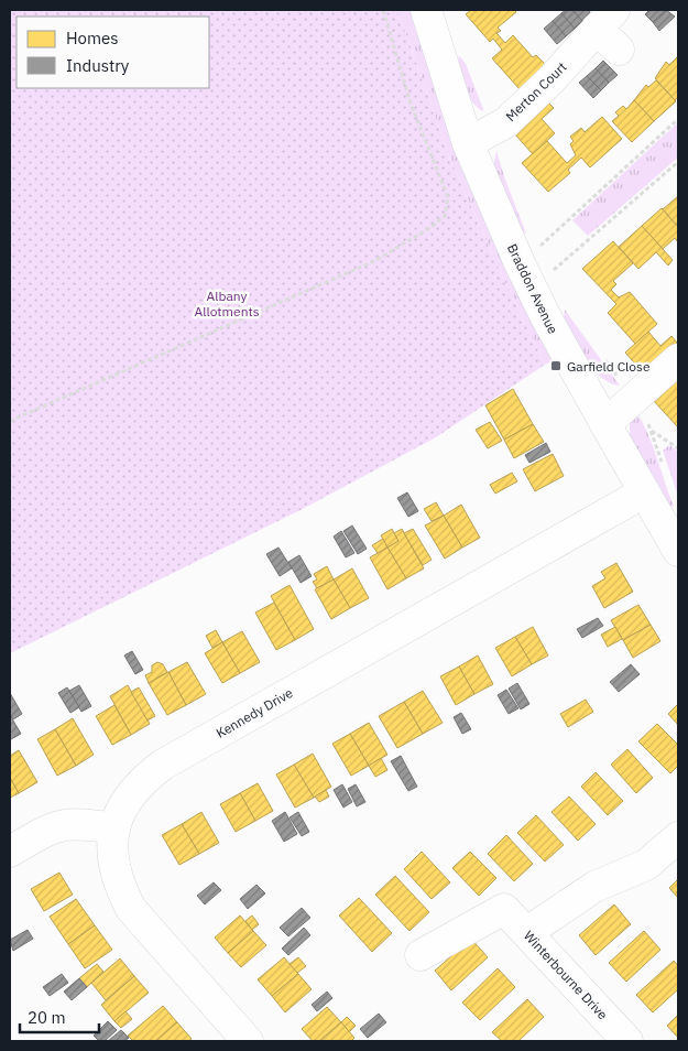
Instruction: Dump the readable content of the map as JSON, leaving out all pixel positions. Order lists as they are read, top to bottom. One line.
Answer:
{"streets":{"street":["Merton Court","Braddon Avenue","Kennedy Drive","Winterbourne Drive"]},"crossings":[["Merton Court","Braddon Avenue"],["Braddon Avenue","Kennedy Drive"]],"parks":["Albany Allotments"],"places":{"transit":["Garfield Close"]},"legend":["Homes","Industry"],"scale_bar":"20 m"}
